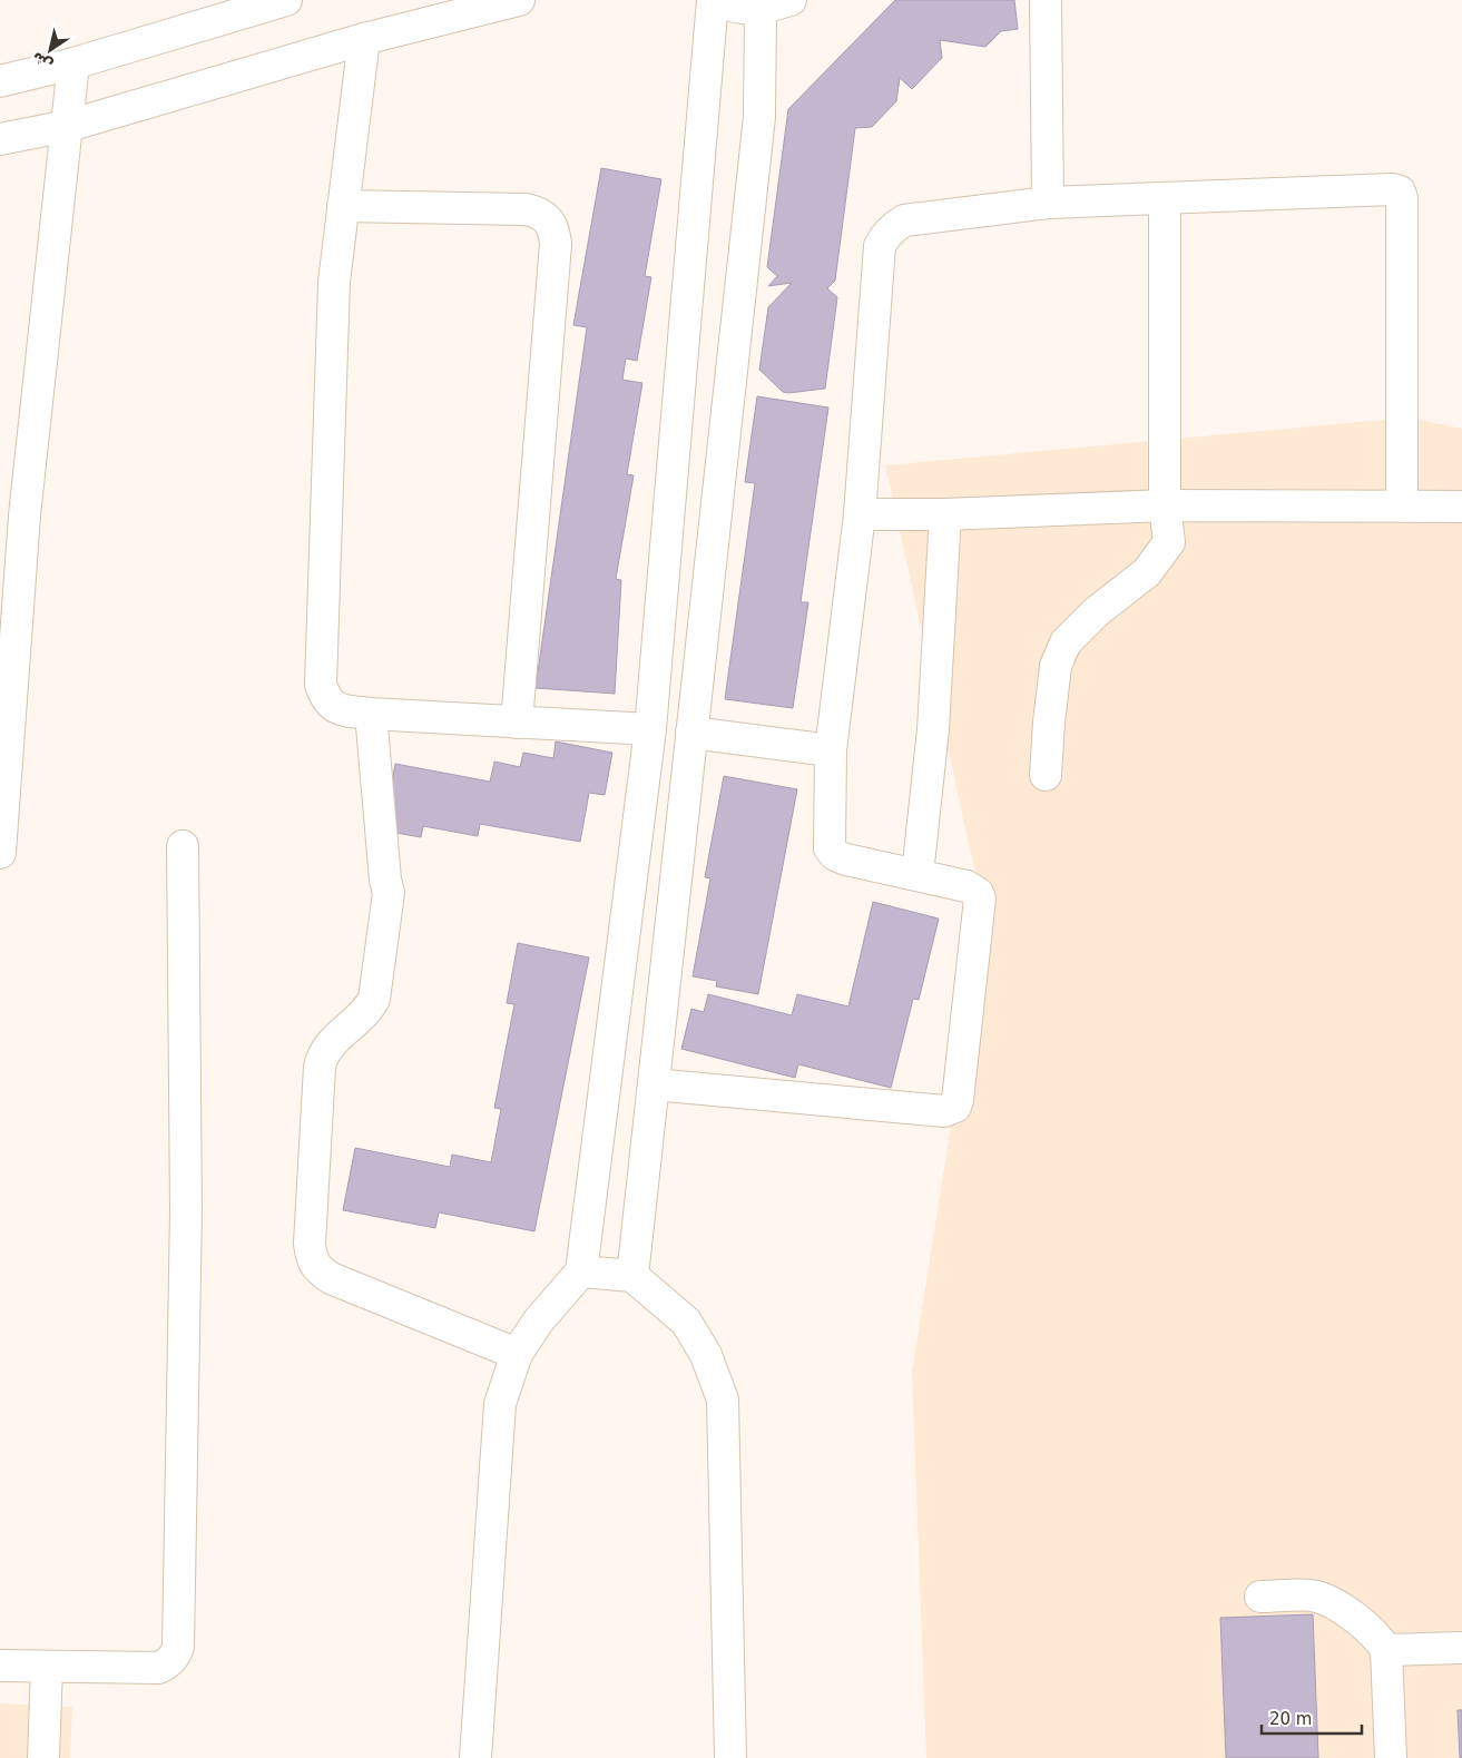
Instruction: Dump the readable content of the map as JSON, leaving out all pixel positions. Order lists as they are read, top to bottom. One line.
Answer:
{"scale_bar":"20 m","north":"bottom left"}
